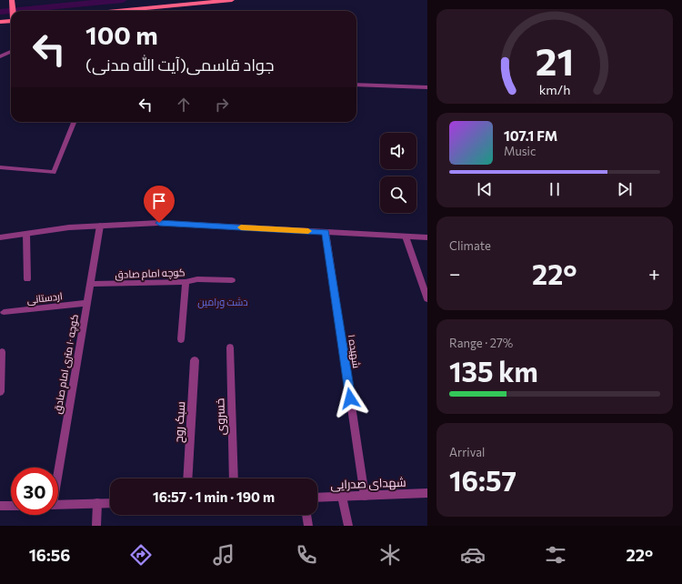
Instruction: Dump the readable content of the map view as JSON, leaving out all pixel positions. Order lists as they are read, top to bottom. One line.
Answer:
{"streets":{"street":["کوچه امام صادق","اردستانی","شهیده ۱","کوچه ۱۰ متری امام صادق","خسروی","سبک روح","شهدای صدرایی"]},"crossings":[["کوچه امام صادق","کوچه ۱۰ متری امام صادق"],["اردستانی","کوچه ۱۰ متری امام صادق"],["شهیده ۱","شهدای صدرایی"]],"parks":["دشت ورامین"],"page":{"turn":["100 m","جواد قاسمی(آیت الله مدنی)"],"song":["107.1 FM","Music"],"tile":["Climate",["Range · 27%","135 km"],["Arrival","16:57"]],"heat":["−","22°","+"],"limit":"30","trip":"16:57 · 1 min · 190 m","tabs":["16:56","22°"],"gauge":["21","km/h"]}}
